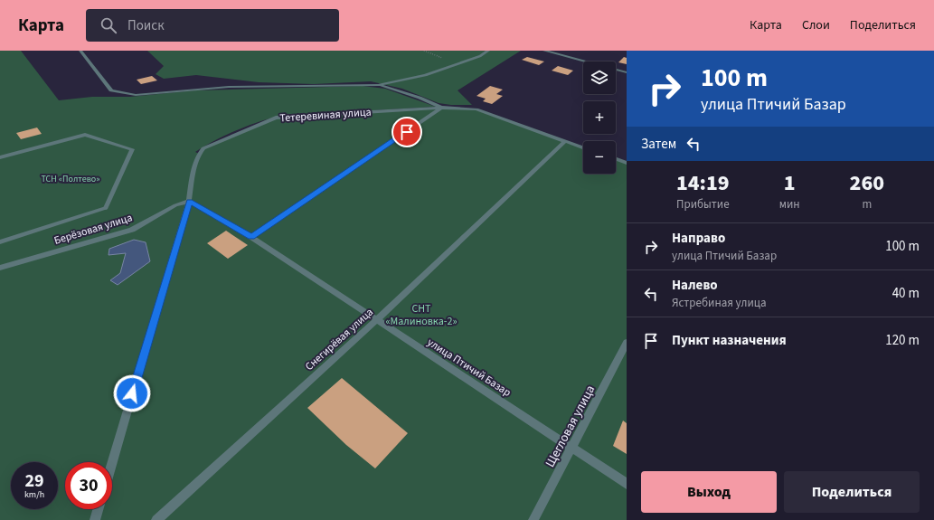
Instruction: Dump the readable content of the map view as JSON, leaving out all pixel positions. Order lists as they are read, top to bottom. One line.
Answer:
{"streets":{"street":["Тетеревиная улица","Берёзовая улица","Снегирёвая улица","улица Птичий Базар","Щегловая улица"]},"crossings":[["Тетеревиная улица","Берёзовая улица"],["Тетеревиная улица","улица Птичий Базар"],["Берёзовая улица","улица Птичий Базар"],["Снегирёвая улица","улица Птичий Базар"],["улица Птичий Базар","Щегловая улица"]],"parks":["ТСН «Полтево»","СНТ «Малиновка-2»"],"page":{"header":"Карта","search":"Поиск","nav":["Карта","Слои","Поделиться"],"turn":["100 m","улица Птичий Базар"],"map_buttons":["+","−"],"then":"Затем","eta":["14:19","Прибытие","1","мин","260","m"],"list":[{"name":"Направо","note":"улица Птичий Базар","value":"100 m"},{"name":"Налево","note":"Ястребиная улица","value":"40 m"},{"name":"Пункт назначения","value":"120 m"}],"speed":"29 km/h","limit":"30","buttons":["Выход","Поделиться"]}}
